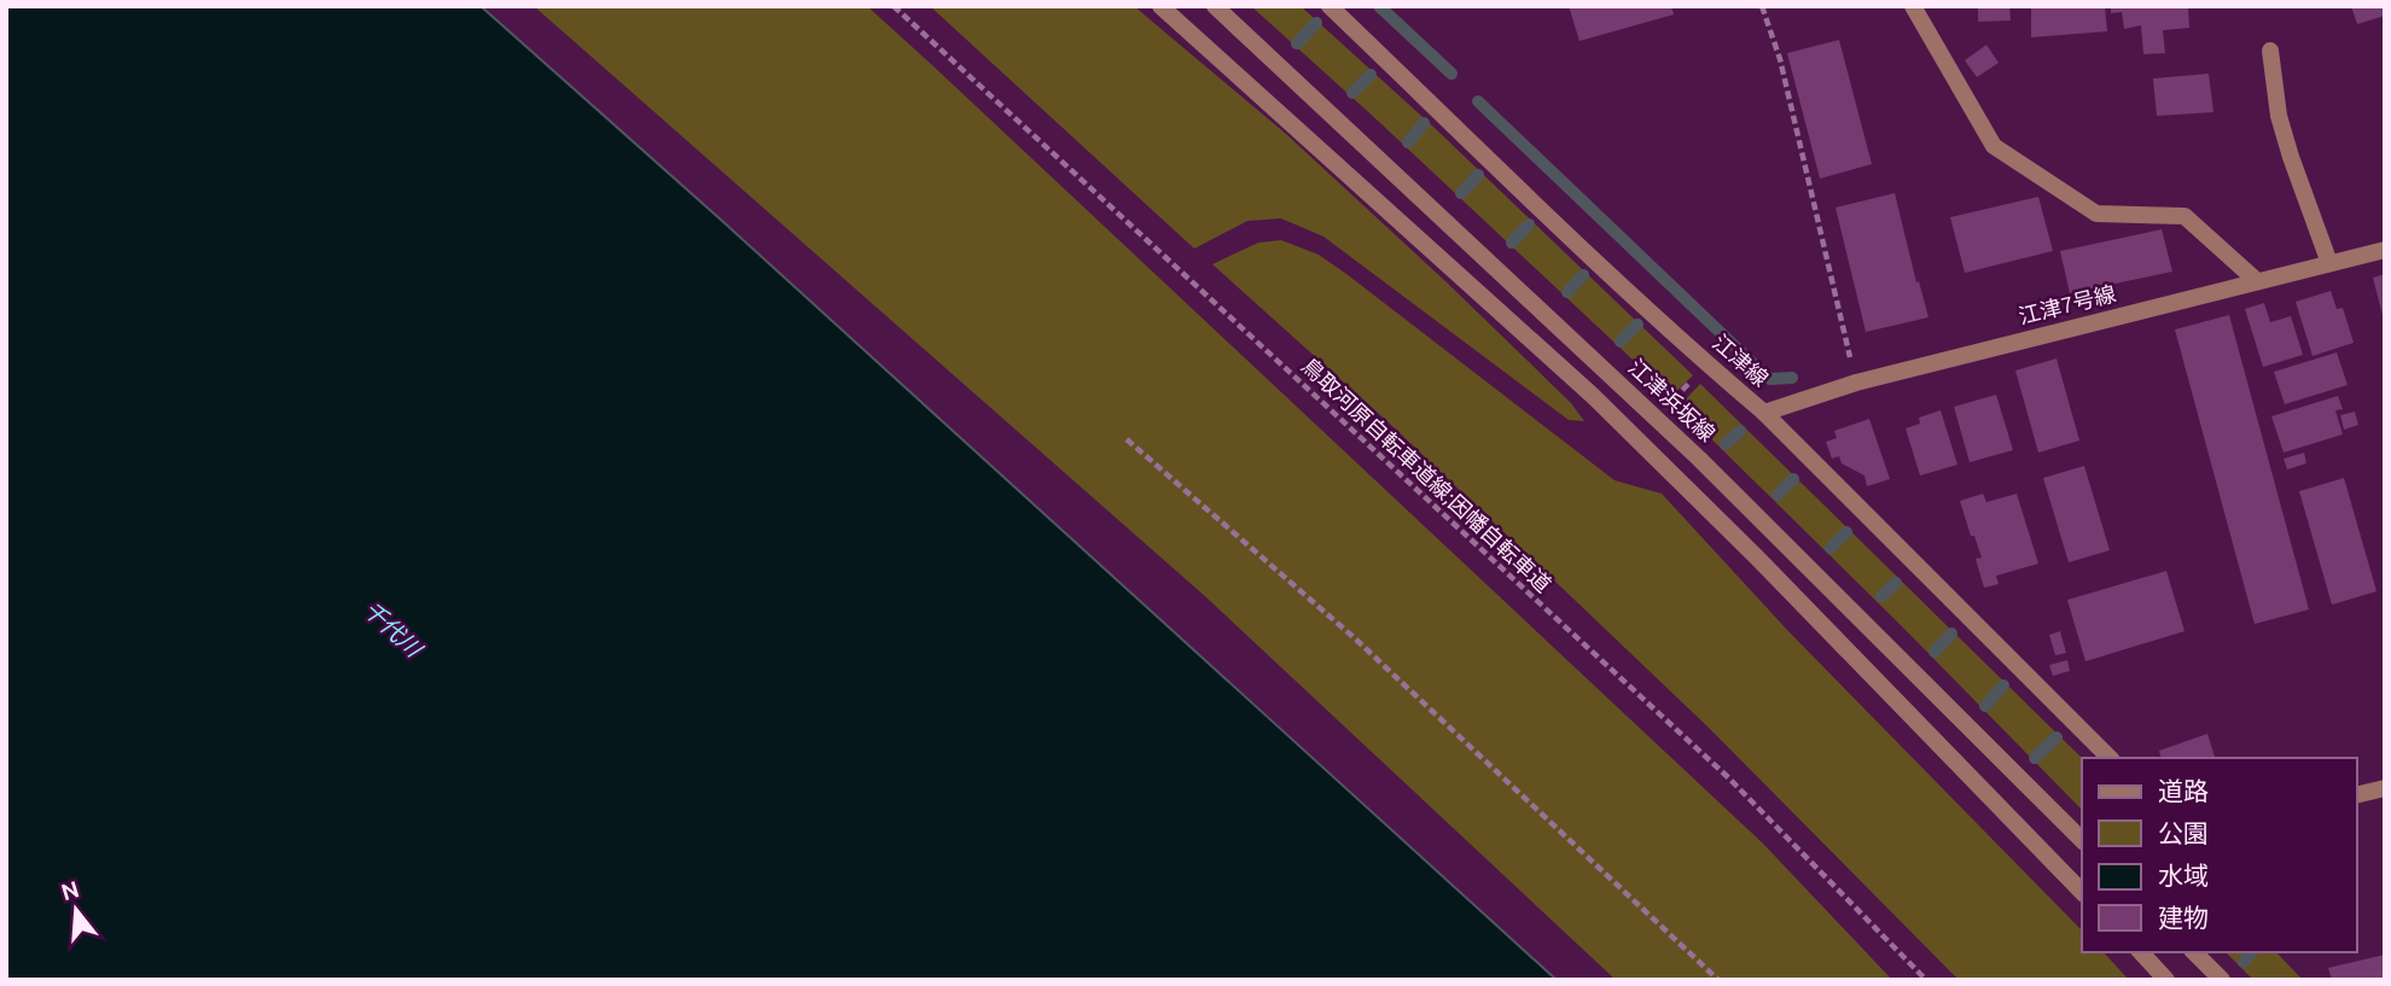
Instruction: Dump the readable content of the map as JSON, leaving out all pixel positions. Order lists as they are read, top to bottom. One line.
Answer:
{"streets":{"street":["江津7号線","江津線","江津浜坂線"],"path":["鳥取河原自転車道線;因幡自転車道"]},"crossings":[["江津7号線","江津線"]],"water":["千代川"],"legend":["道路","公園","水域","建物"],"north":"top"}
